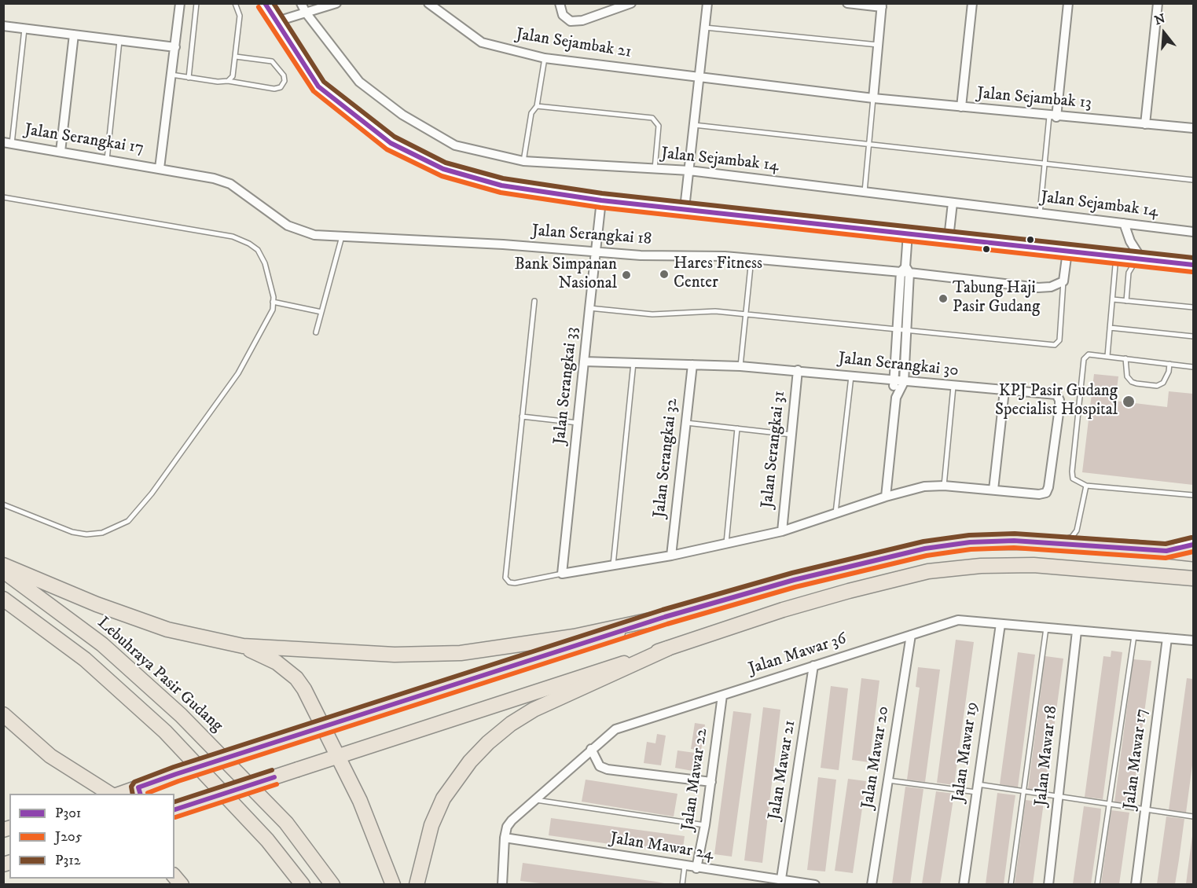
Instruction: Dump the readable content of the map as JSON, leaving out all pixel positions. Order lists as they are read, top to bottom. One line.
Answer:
{"streets":{"main road":["Lebuhraya Pasir Gudang"],"street":["Jalan Sejambak 21","Jalan Sejambak 13","Jalan Serangkai 17","Jalan Sejambak 14","Jalan Serangkai 18","Jalan Serangkai 30","Jalan Serangkai 33","Jalan Serangkai 31","Jalan Serangkai 32","Jalan Mawar 36","Jalan Mawar 19","Jalan Mawar 18","Jalan Mawar 20","Jalan Mawar 17","Jalan Mawar 21","Jalan Mawar 22","Jalan Mawar 24"]},"crossings":[["Jalan Sejambak 21","Jalan Sejambak 13"],["Jalan Serangkai 17","Jalan Serangkai 18"],["Jalan Serangkai 18","Jalan Serangkai 33"],["Jalan Serangkai 30","Jalan Serangkai 33"],["Jalan Serangkai 30","Jalan Serangkai 31"],["Jalan Serangkai 30","Jalan Serangkai 32"],["Jalan Mawar 36","Jalan Mawar 19"],["Jalan Mawar 36","Jalan Mawar 18"],["Jalan Mawar 36","Jalan Mawar 20"],["Jalan Mawar 36","Jalan Mawar 17"],["Jalan Mawar 36","Jalan Mawar 21"],["Jalan Mawar 36","Jalan Mawar 22"],["Jalan Mawar 36","Jalan Mawar 24"],["Jalan Mawar 21","Jalan Mawar 24"],["Jalan Mawar 22","Jalan Mawar 24"]],"places":["Hares Fitness Center","Bank Simpanan Nasional","Tabung Haji Pasir Gudang","KPJ Pasir Gudang Specialist Hospital"],"lines":["transit line P301","transit line P312","transit line J205"],"legend":["P301","J205","P312"],"north":"top"}
